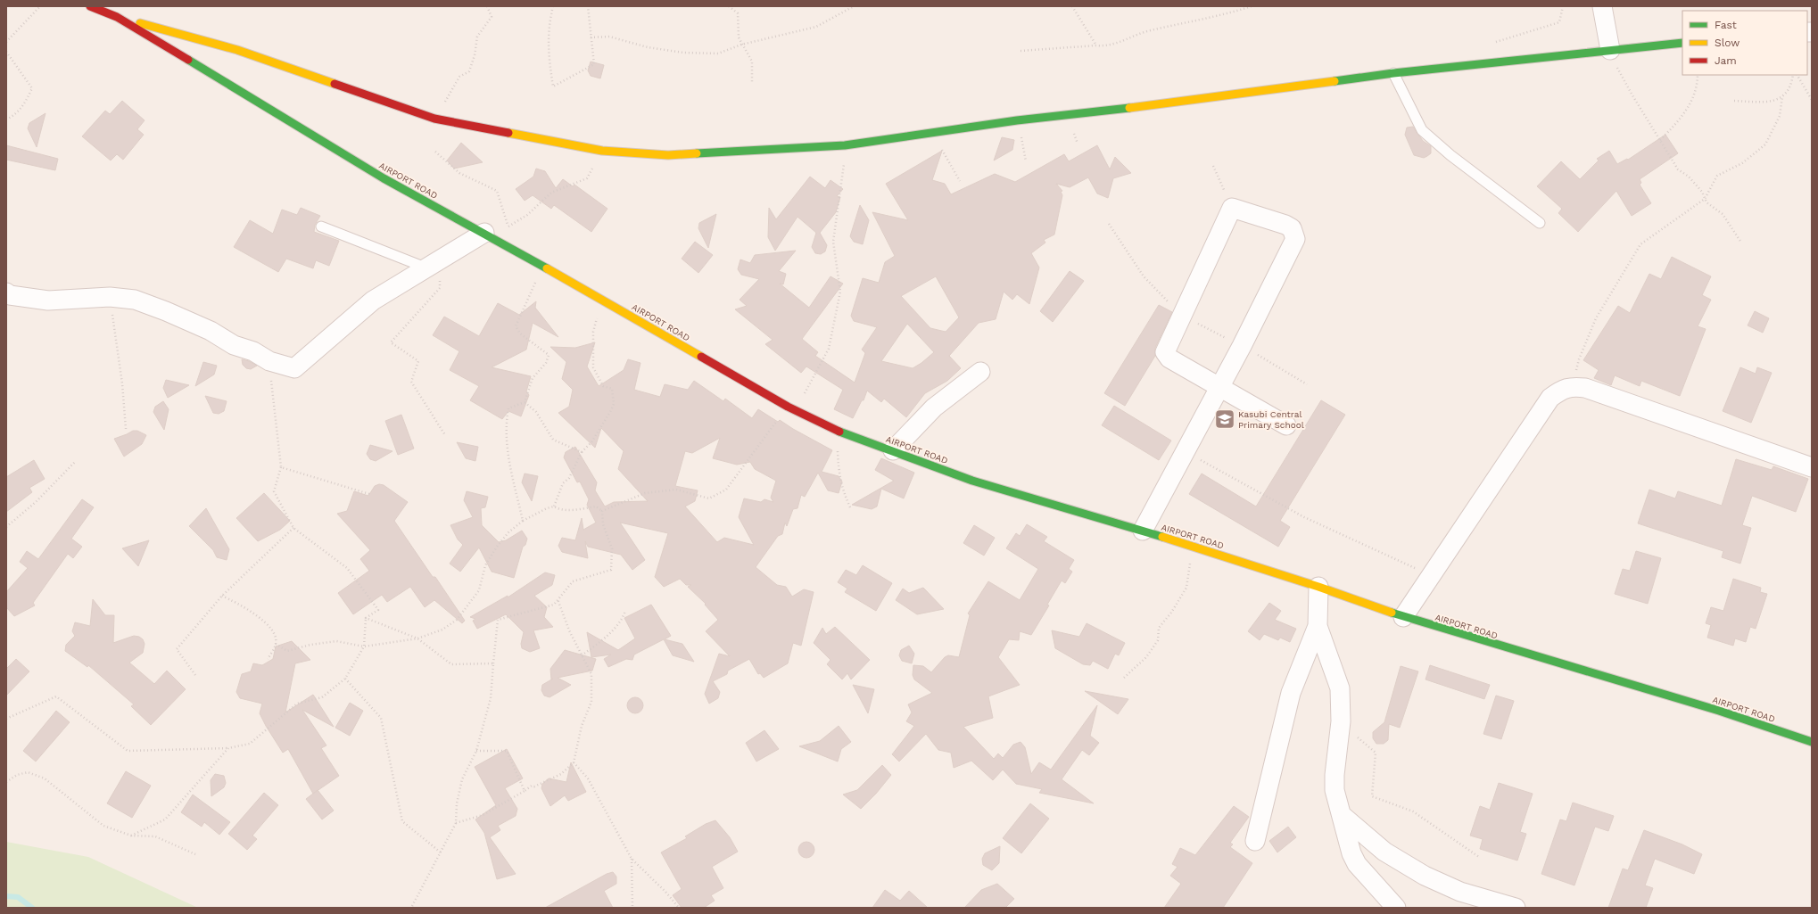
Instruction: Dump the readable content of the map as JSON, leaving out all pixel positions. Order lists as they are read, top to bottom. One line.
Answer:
{"streets":{"street":["AIRPORT ROAD"]},"places":{"school or university":["Kasubi Central Primary School"]},"legend":["Fast","Slow","Jam"]}
